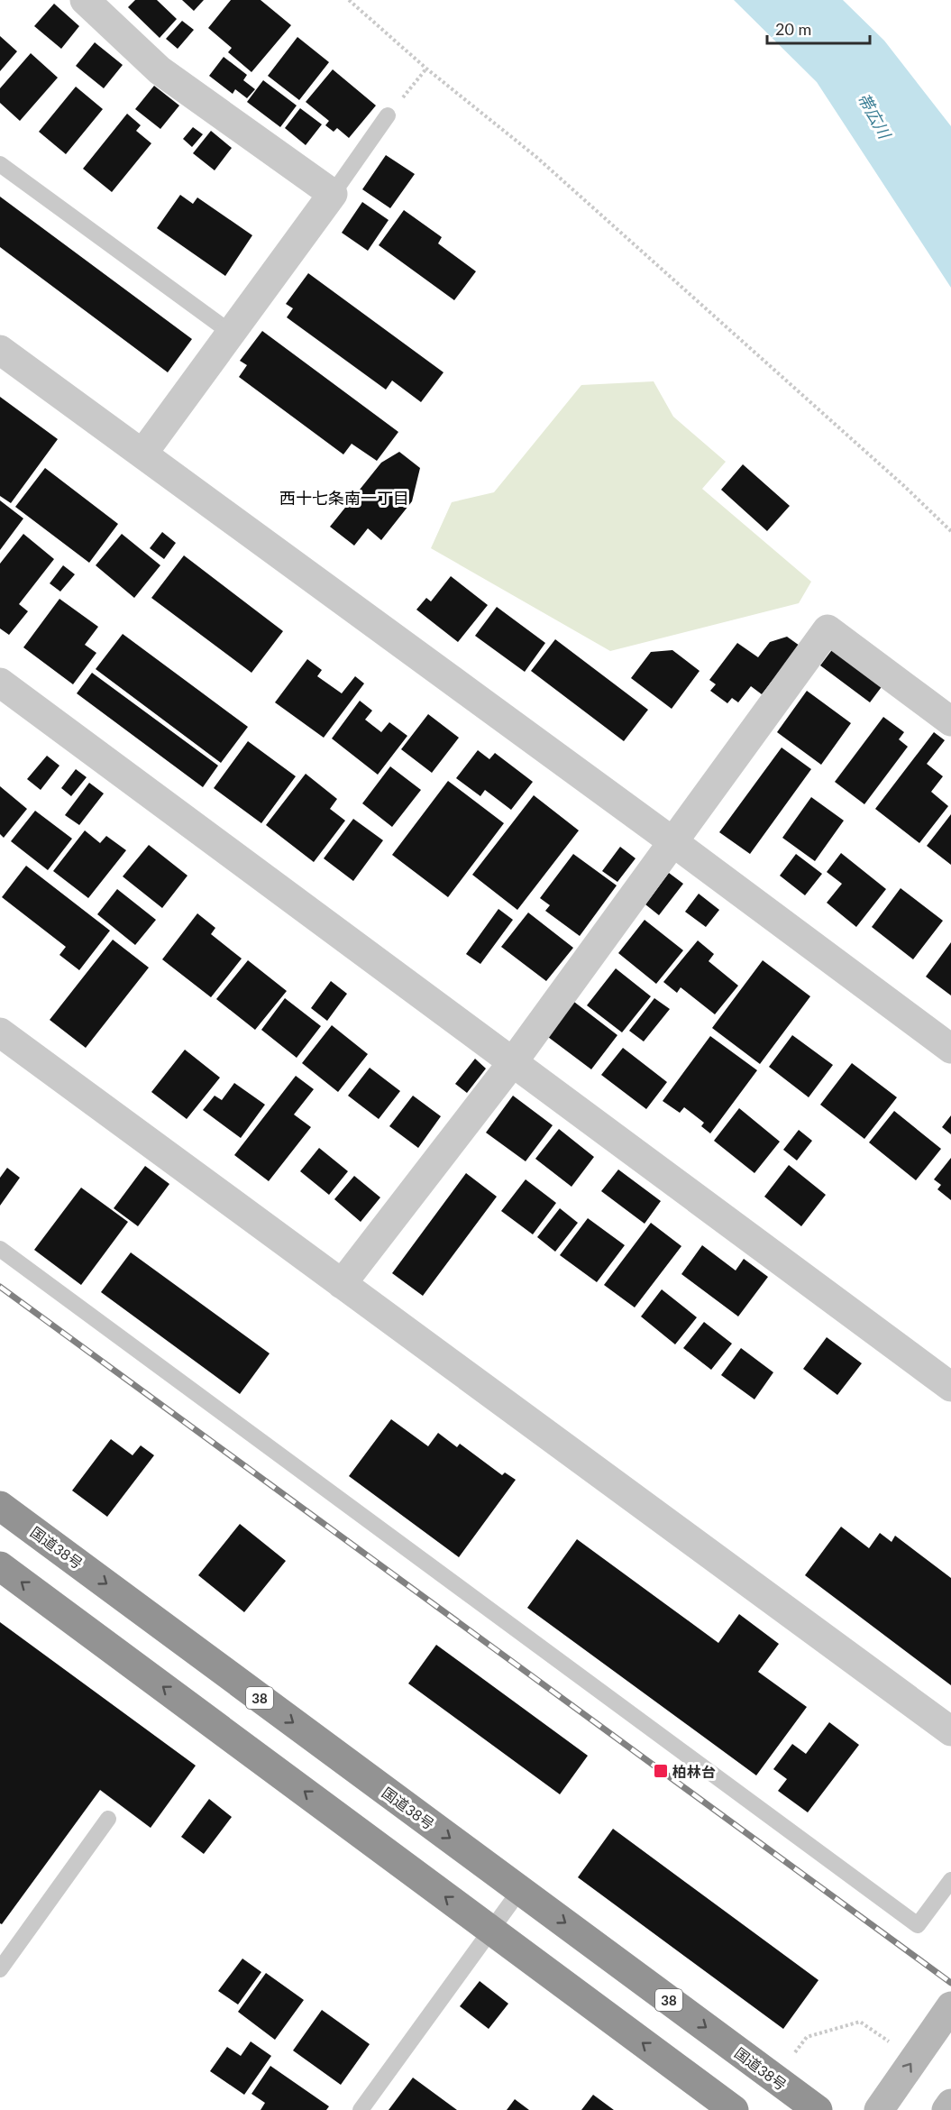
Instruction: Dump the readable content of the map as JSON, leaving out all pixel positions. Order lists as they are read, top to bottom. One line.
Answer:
{"streets":{"highway":["国道38号","38"]},"districts":["西十七条南一丁目"],"water":["帯広川"],"places":{"transit":["柏林台"]},"scale_bar":"20 m"}
